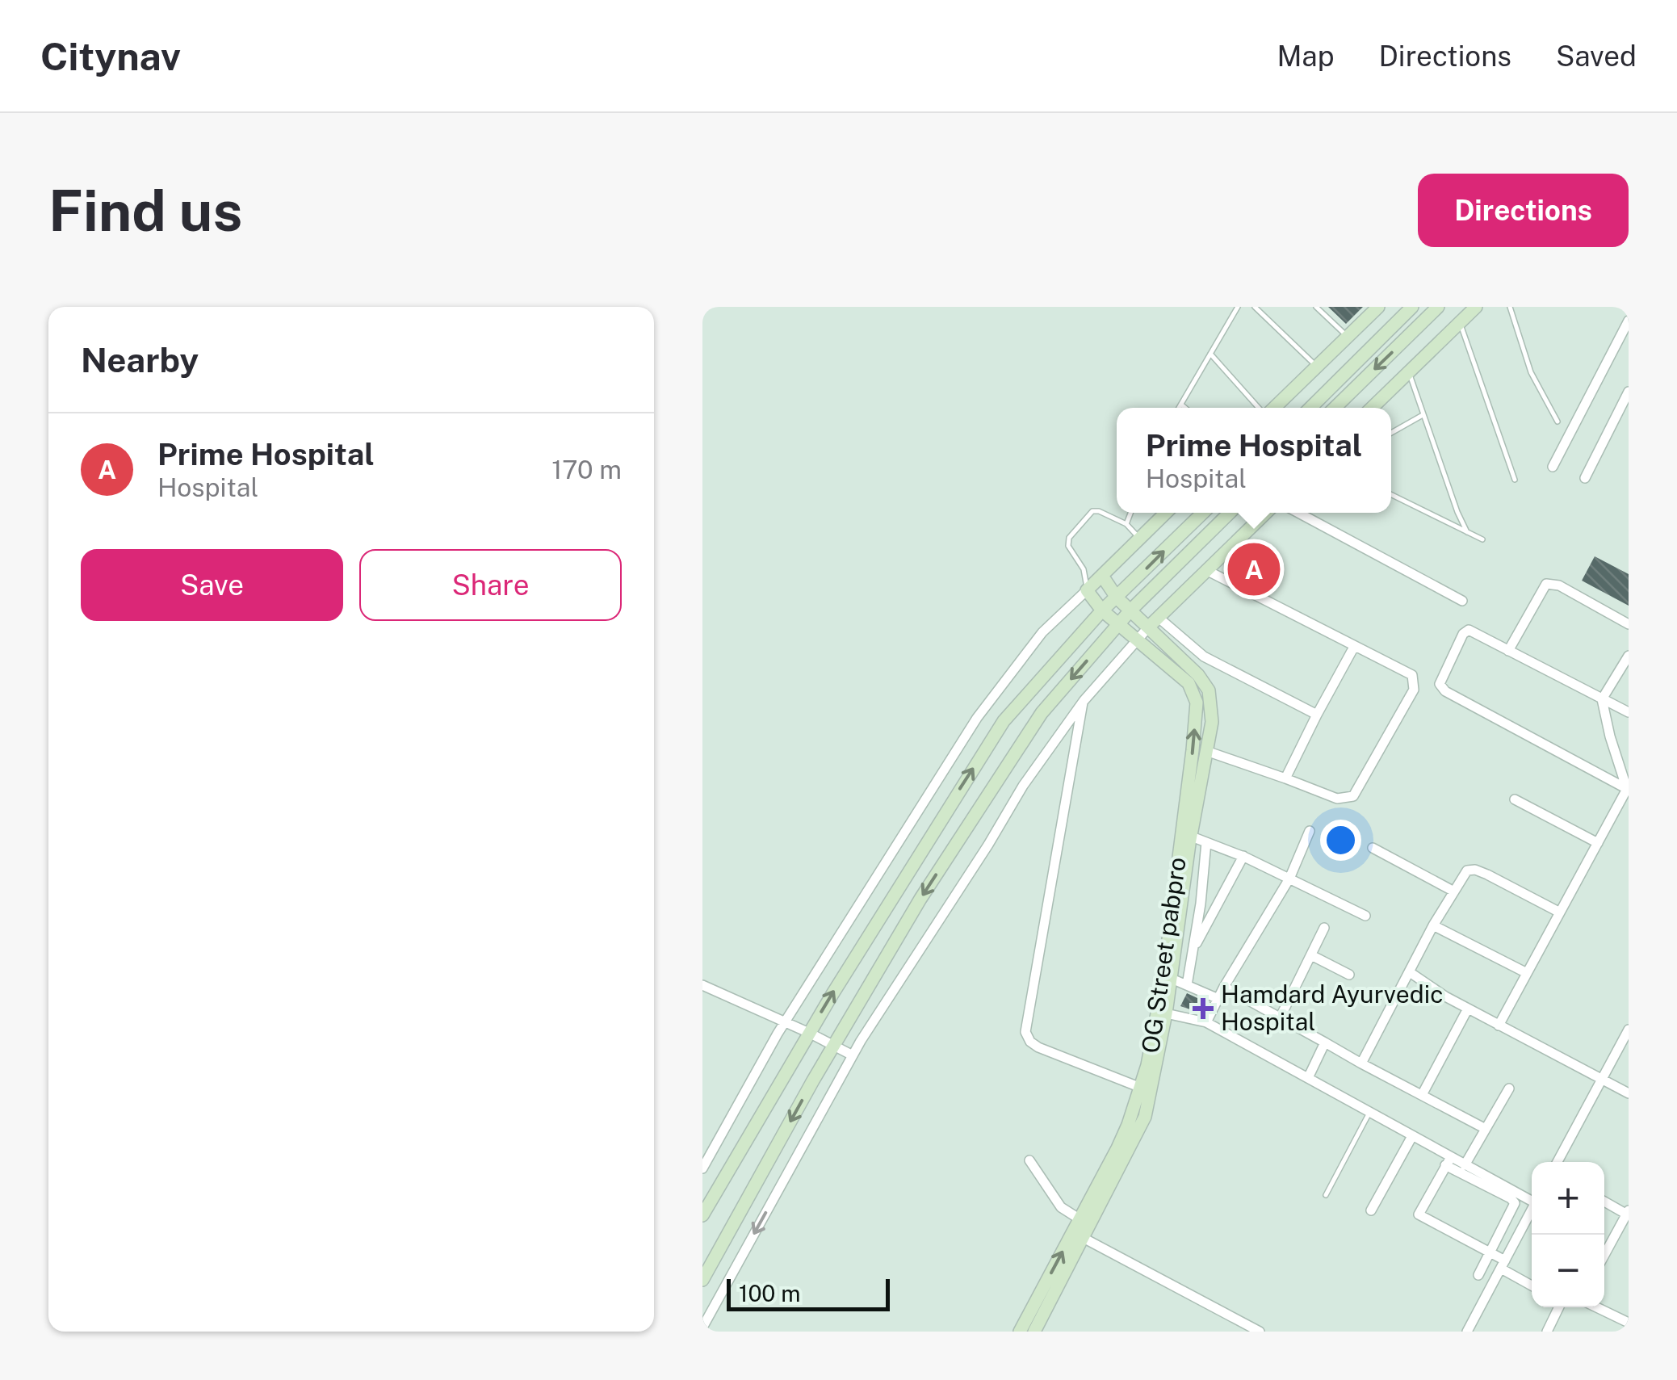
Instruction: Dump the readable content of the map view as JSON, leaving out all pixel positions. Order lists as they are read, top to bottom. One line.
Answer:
{"streets":{"street":["OG Street pabpro"]},"places":{"health":["Hamdard Ayurvedic Hospital"]},"scale_bar":"100 m","page":{"header":"Citynav","nav":["Map","Directions","Saved"],"buttons":["Directions",["Save","Share"]],"title":"Find us","heading":"Nearby","popup":["Prime Hospital","Hospital"],"list":[{"mark":"A","name":"Prime Hospital","note":"Hospital","value":"170 m"}],"pins":"A","map_buttons":["+","−"],"scale":"100 m"}}
